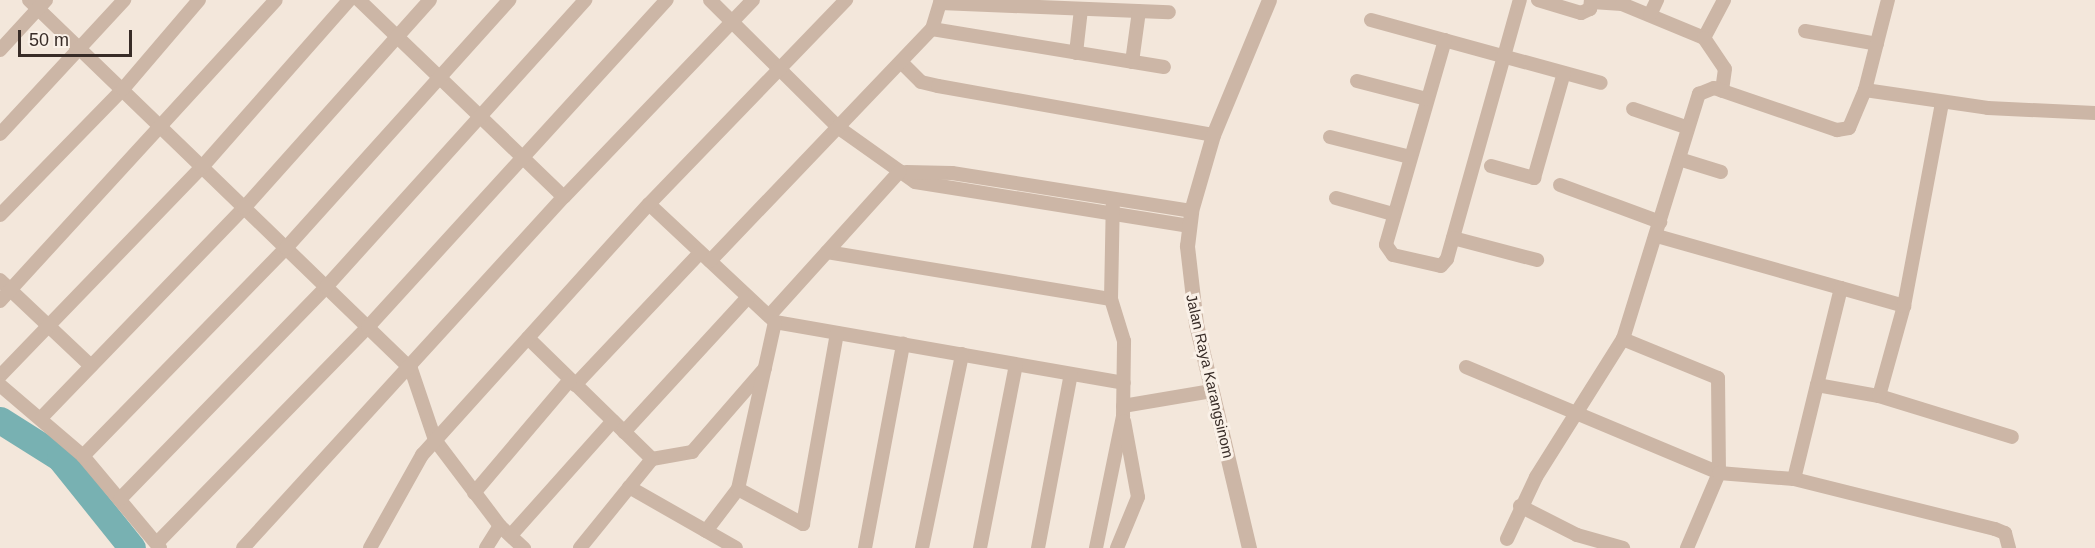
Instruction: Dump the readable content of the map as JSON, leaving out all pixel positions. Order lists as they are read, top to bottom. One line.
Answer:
{"streets":{"street":["Jalan Raya Karangsinom"]},"scale_bar":"50 m"}
